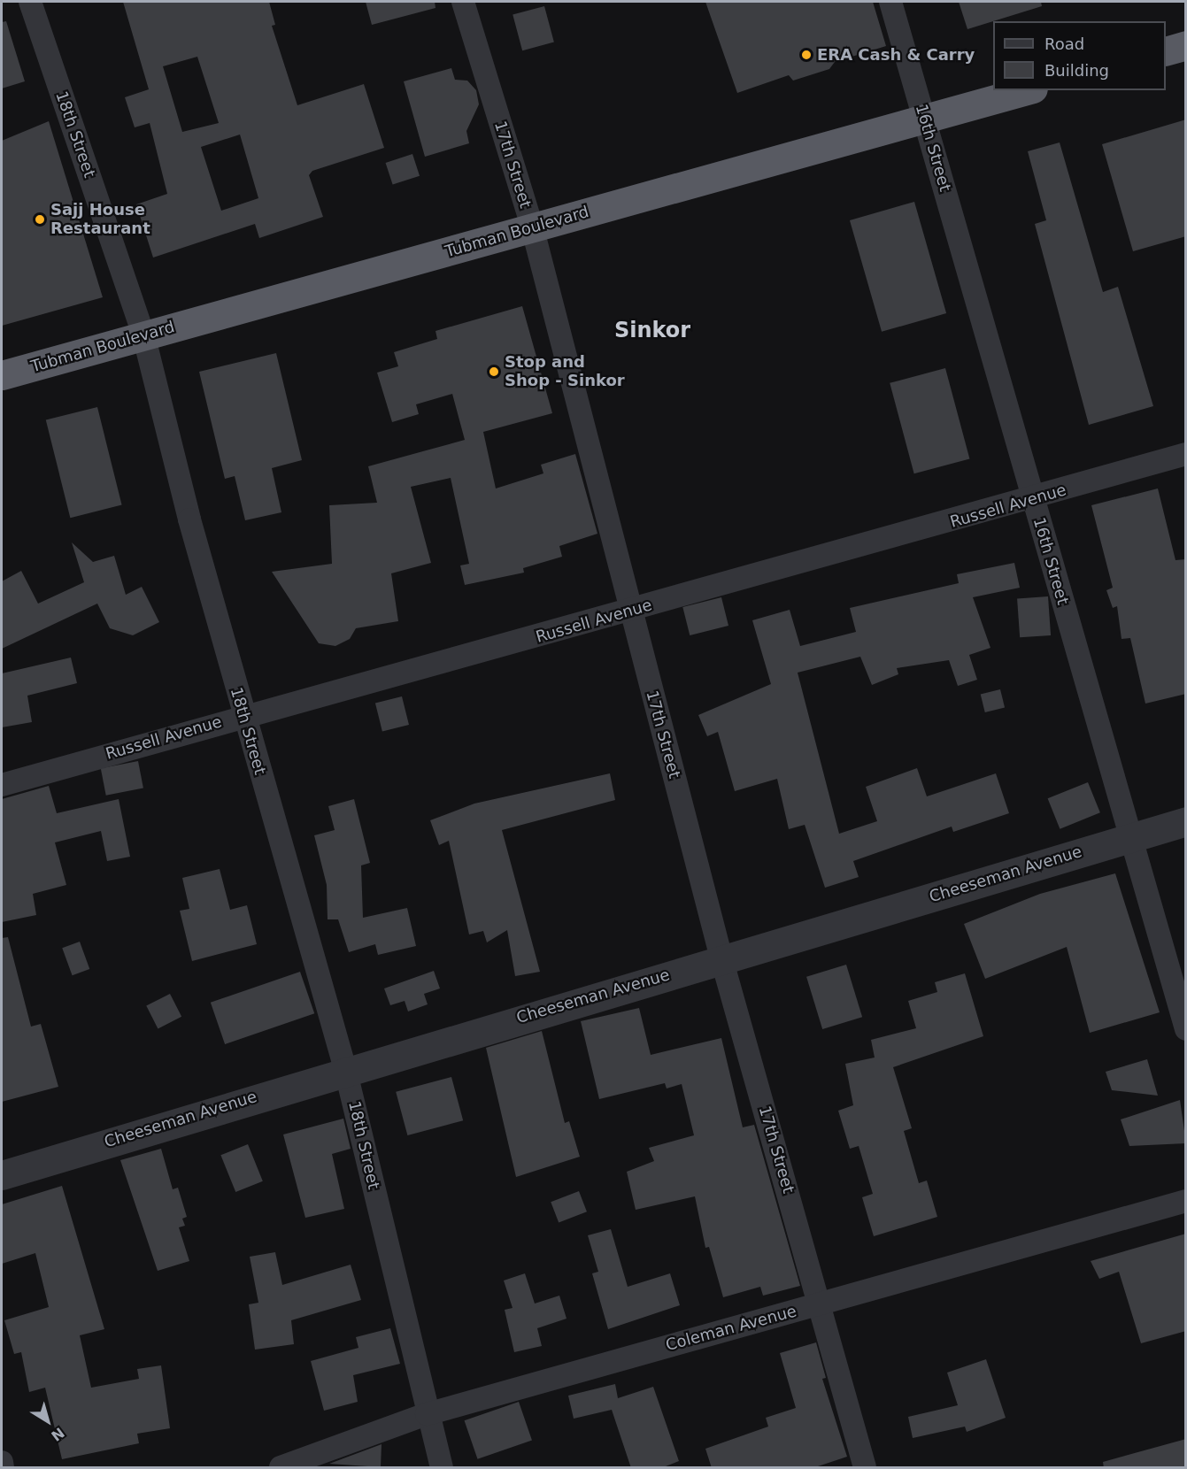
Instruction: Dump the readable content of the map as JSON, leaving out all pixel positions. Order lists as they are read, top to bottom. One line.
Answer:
{"streets":{"highway":["Tubman Boulevard"],"street":["18th Street","16th Street","17th Street","Russell Avenue","Cheeseman Avenue","Coleman Avenue"]},"crossings":[["18th Street","Tubman Boulevard"],["18th Street","Russell Avenue"],["18th Street","Cheeseman Avenue"],["18th Street","Coleman Avenue"],["16th Street","Tubman Boulevard"],["16th Street","Russell Avenue"],["16th Street","Cheeseman Avenue"],["17th Street","Tubman Boulevard"],["17th Street","Russell Avenue"],["17th Street","Cheeseman Avenue"],["17th Street","Coleman Avenue"]],"districts":["Sinkor"],"places":["ERA Cash & Carry","Sajj House Restaurant","Stop and Shop - Sinkor"],"legend":["Road","Building"],"north":"bottom right"}
